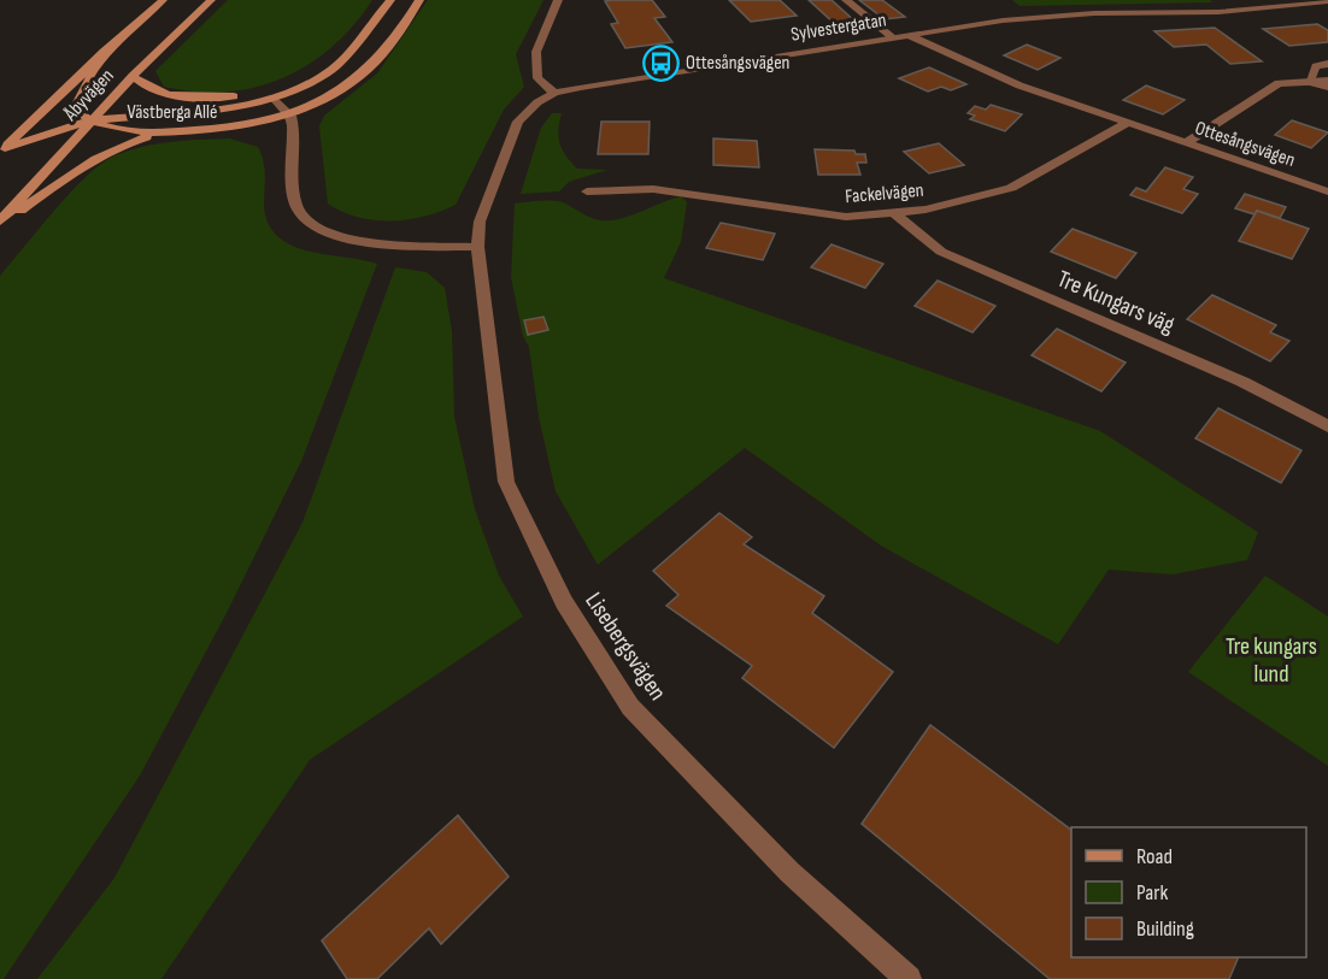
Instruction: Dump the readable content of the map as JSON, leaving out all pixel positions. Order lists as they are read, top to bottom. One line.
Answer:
{"streets":{"street":["Sylvestergatan","Åbyvägen","Västberga Allé","Ottesångsvägen","Fackelvägen","Tre Kungars väg","Lisebergsvägen"]},"crossings":[["Sylvestergatan","Ottesångsvägen"],["Sylvestergatan","Lisebergsvägen"],["Åbyvägen","Västberga Allé"],["Ottesångsvägen","Fackelvägen"],["Fackelvägen","Tre Kungars väg"]],"parks":["Tre kungars lund"],"places":{"bus stop":["Ottesångsvägen"]},"legend":["Road","Park","Building"]}
